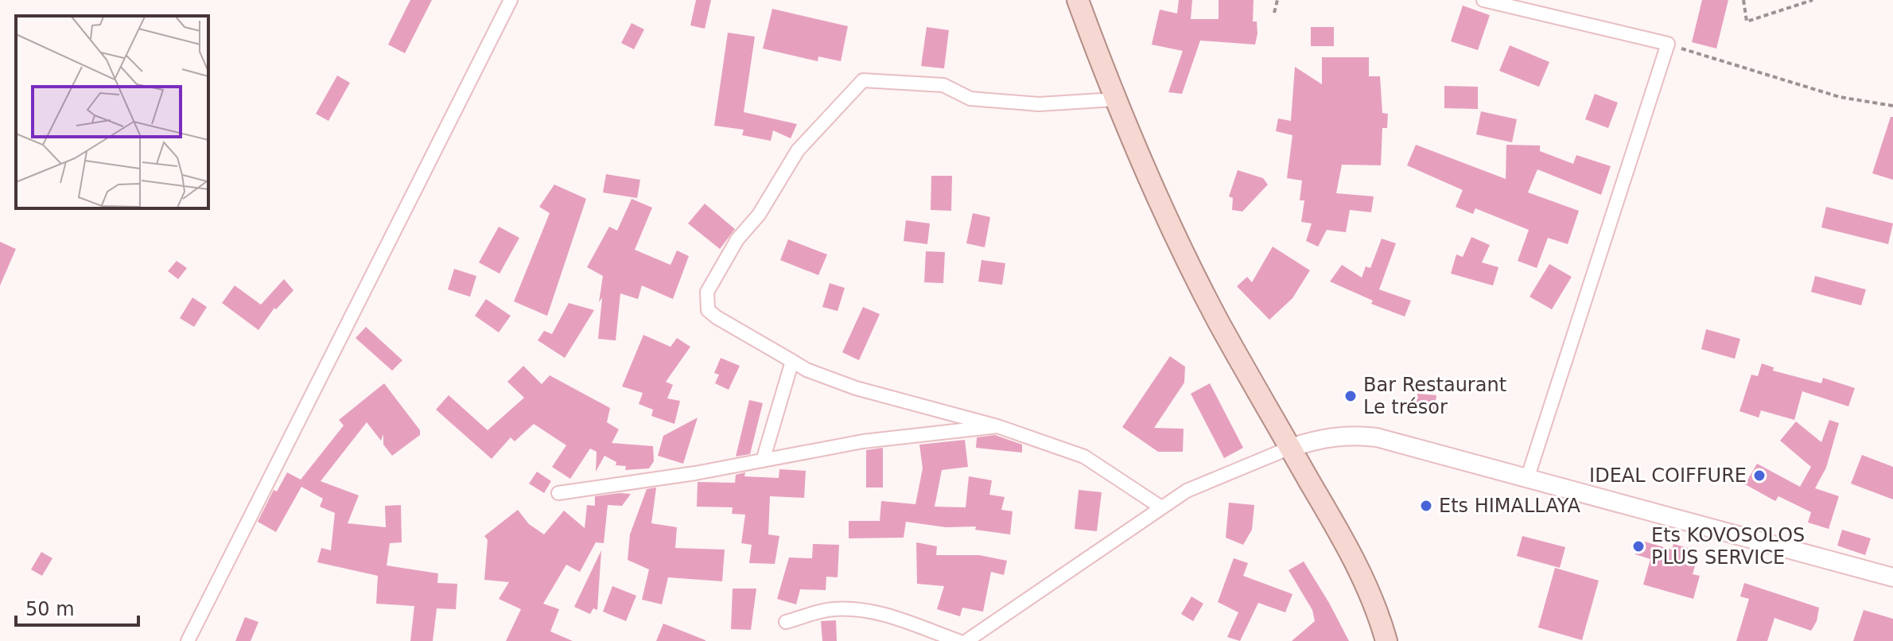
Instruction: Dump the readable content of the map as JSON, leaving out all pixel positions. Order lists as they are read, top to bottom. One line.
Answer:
{"places":["Bar Restaurant Le trésor","IDEAL COIFFURE","Ets HIMALLAYA","Ets KOVOSOLOS PLUS SERVICE"],"scale_bar":"50 m"}
